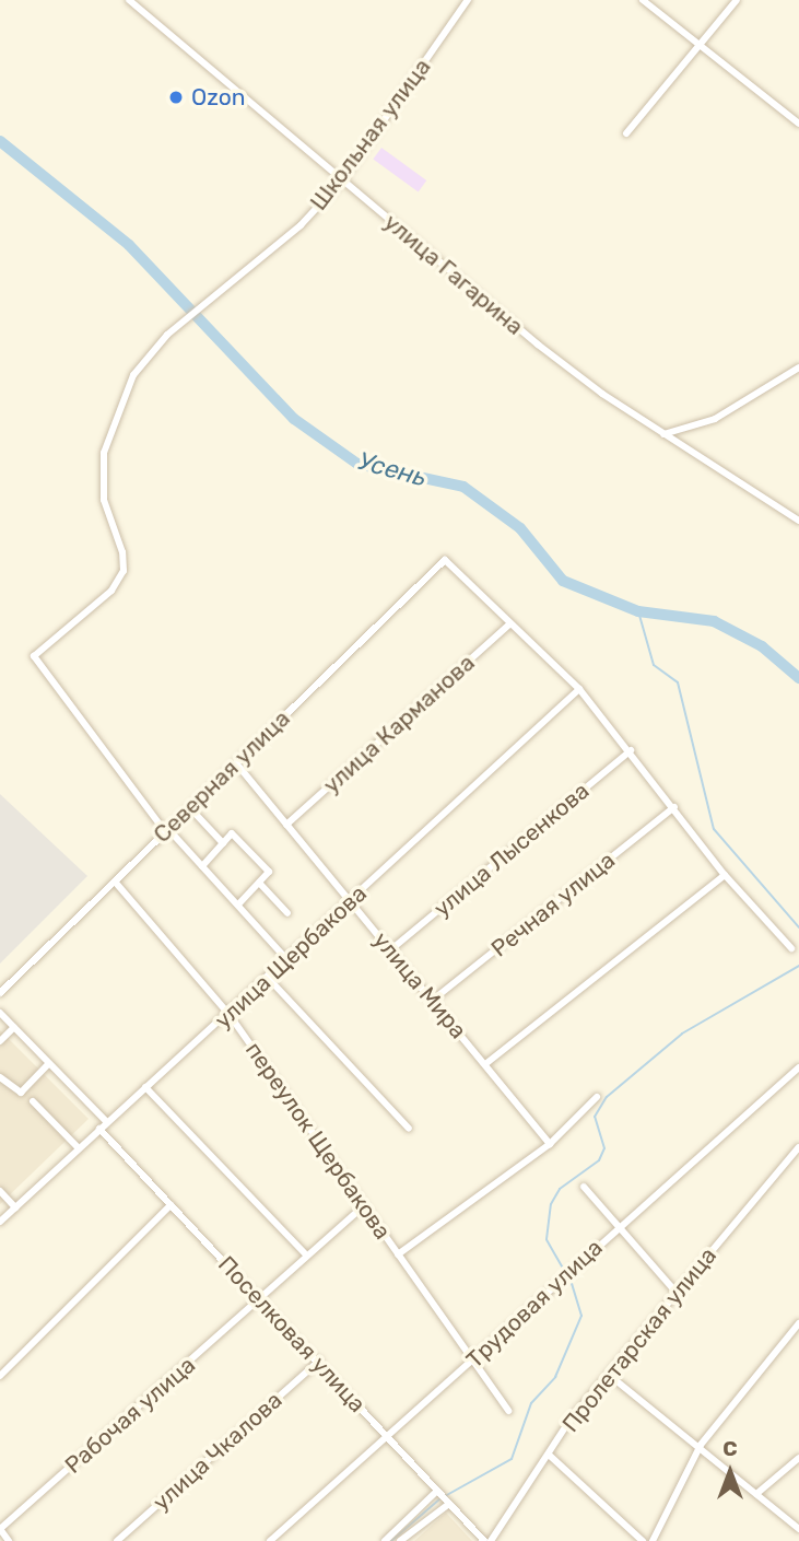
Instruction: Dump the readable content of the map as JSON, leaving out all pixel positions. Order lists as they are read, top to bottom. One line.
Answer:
{"streets":{"street":["Школьная улица","улица Гагарина","улица Карманова","Северная улица","улица Лысенкова","Речная улица","улица Щербакова","улица Мира","переулок Щербакова","Трудовая улица","Поселковая улица","Пролетарская улица","Рабочая улица","улица Чкалова"]},"crossings":[["Школьная улица","улица Гагарина"],["Школьная улица","Северная улица"],["улица Карманова","Северная улица"],["улица Карманова","улица Мира"],["Северная улица","улица Мира"],["Северная улица","переулок Щербакова"],["улица Лысенкова","улица Мира"],["Речная улица","улица Мира"],["улица Щербакова","улица Мира"],["улица Щербакова","переулок Щербакова"],["улица Щербакова","Поселковая улица"],["переулок Щербакова","Трудовая улица"],["переулок Щербакова","Рабочая улица"],["Трудовая улица","Поселковая улица"],["Поселковая улица","Рабочая улица"],["Поселковая улица","улица Чкалова"]],"water":["Усень"],"places":["Ozon"],"north":"top"}
